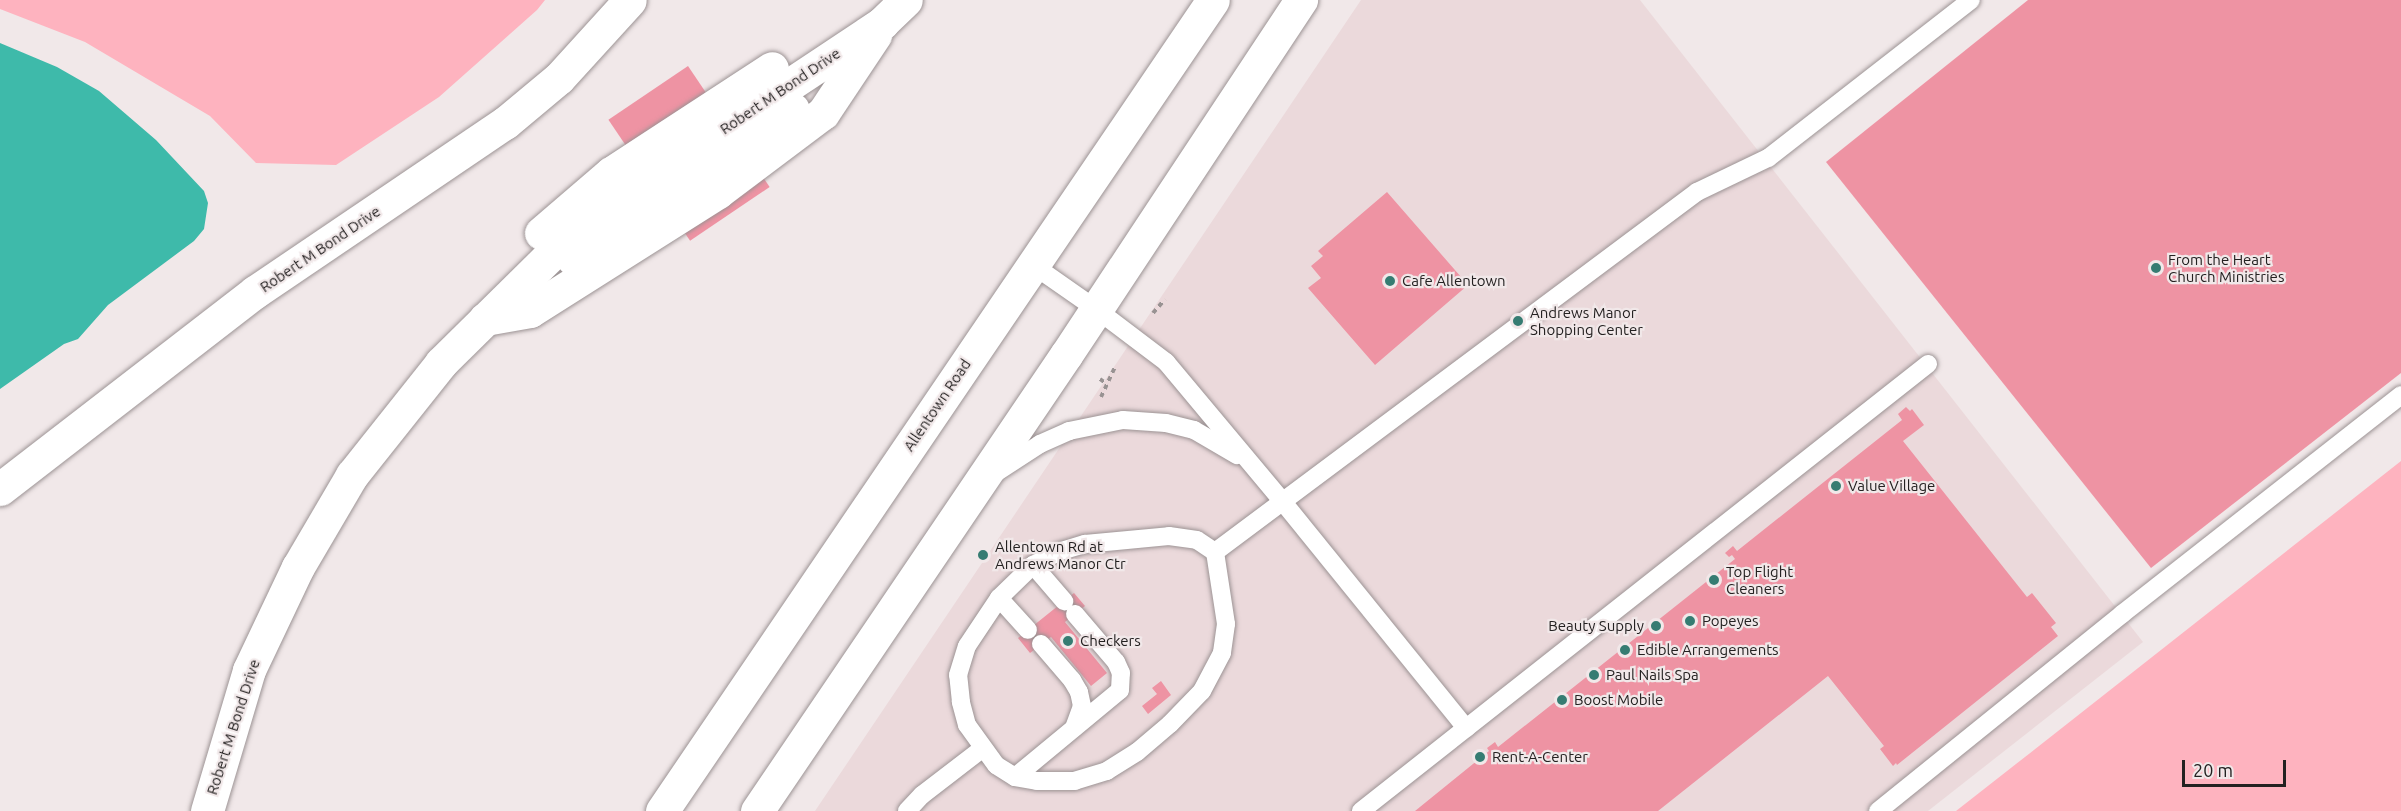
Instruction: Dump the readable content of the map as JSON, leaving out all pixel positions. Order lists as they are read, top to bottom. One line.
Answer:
{"streets":{"street":["Robert M Bond Drive","Allentown Road"]},"places":["From the Heart Church Ministries","Cafe Allentown","Andrews Manor Shopping Center","Value Village","Allentown Rd at Andrews Manor Ctr","Top Flight Cleaners","Popeyes","Beauty Supply","Checkers","Edible Arrangements","Paul Nails Spa","Boost Mobile","Rent-A-Center"],"scale_bar":"20 m"}
